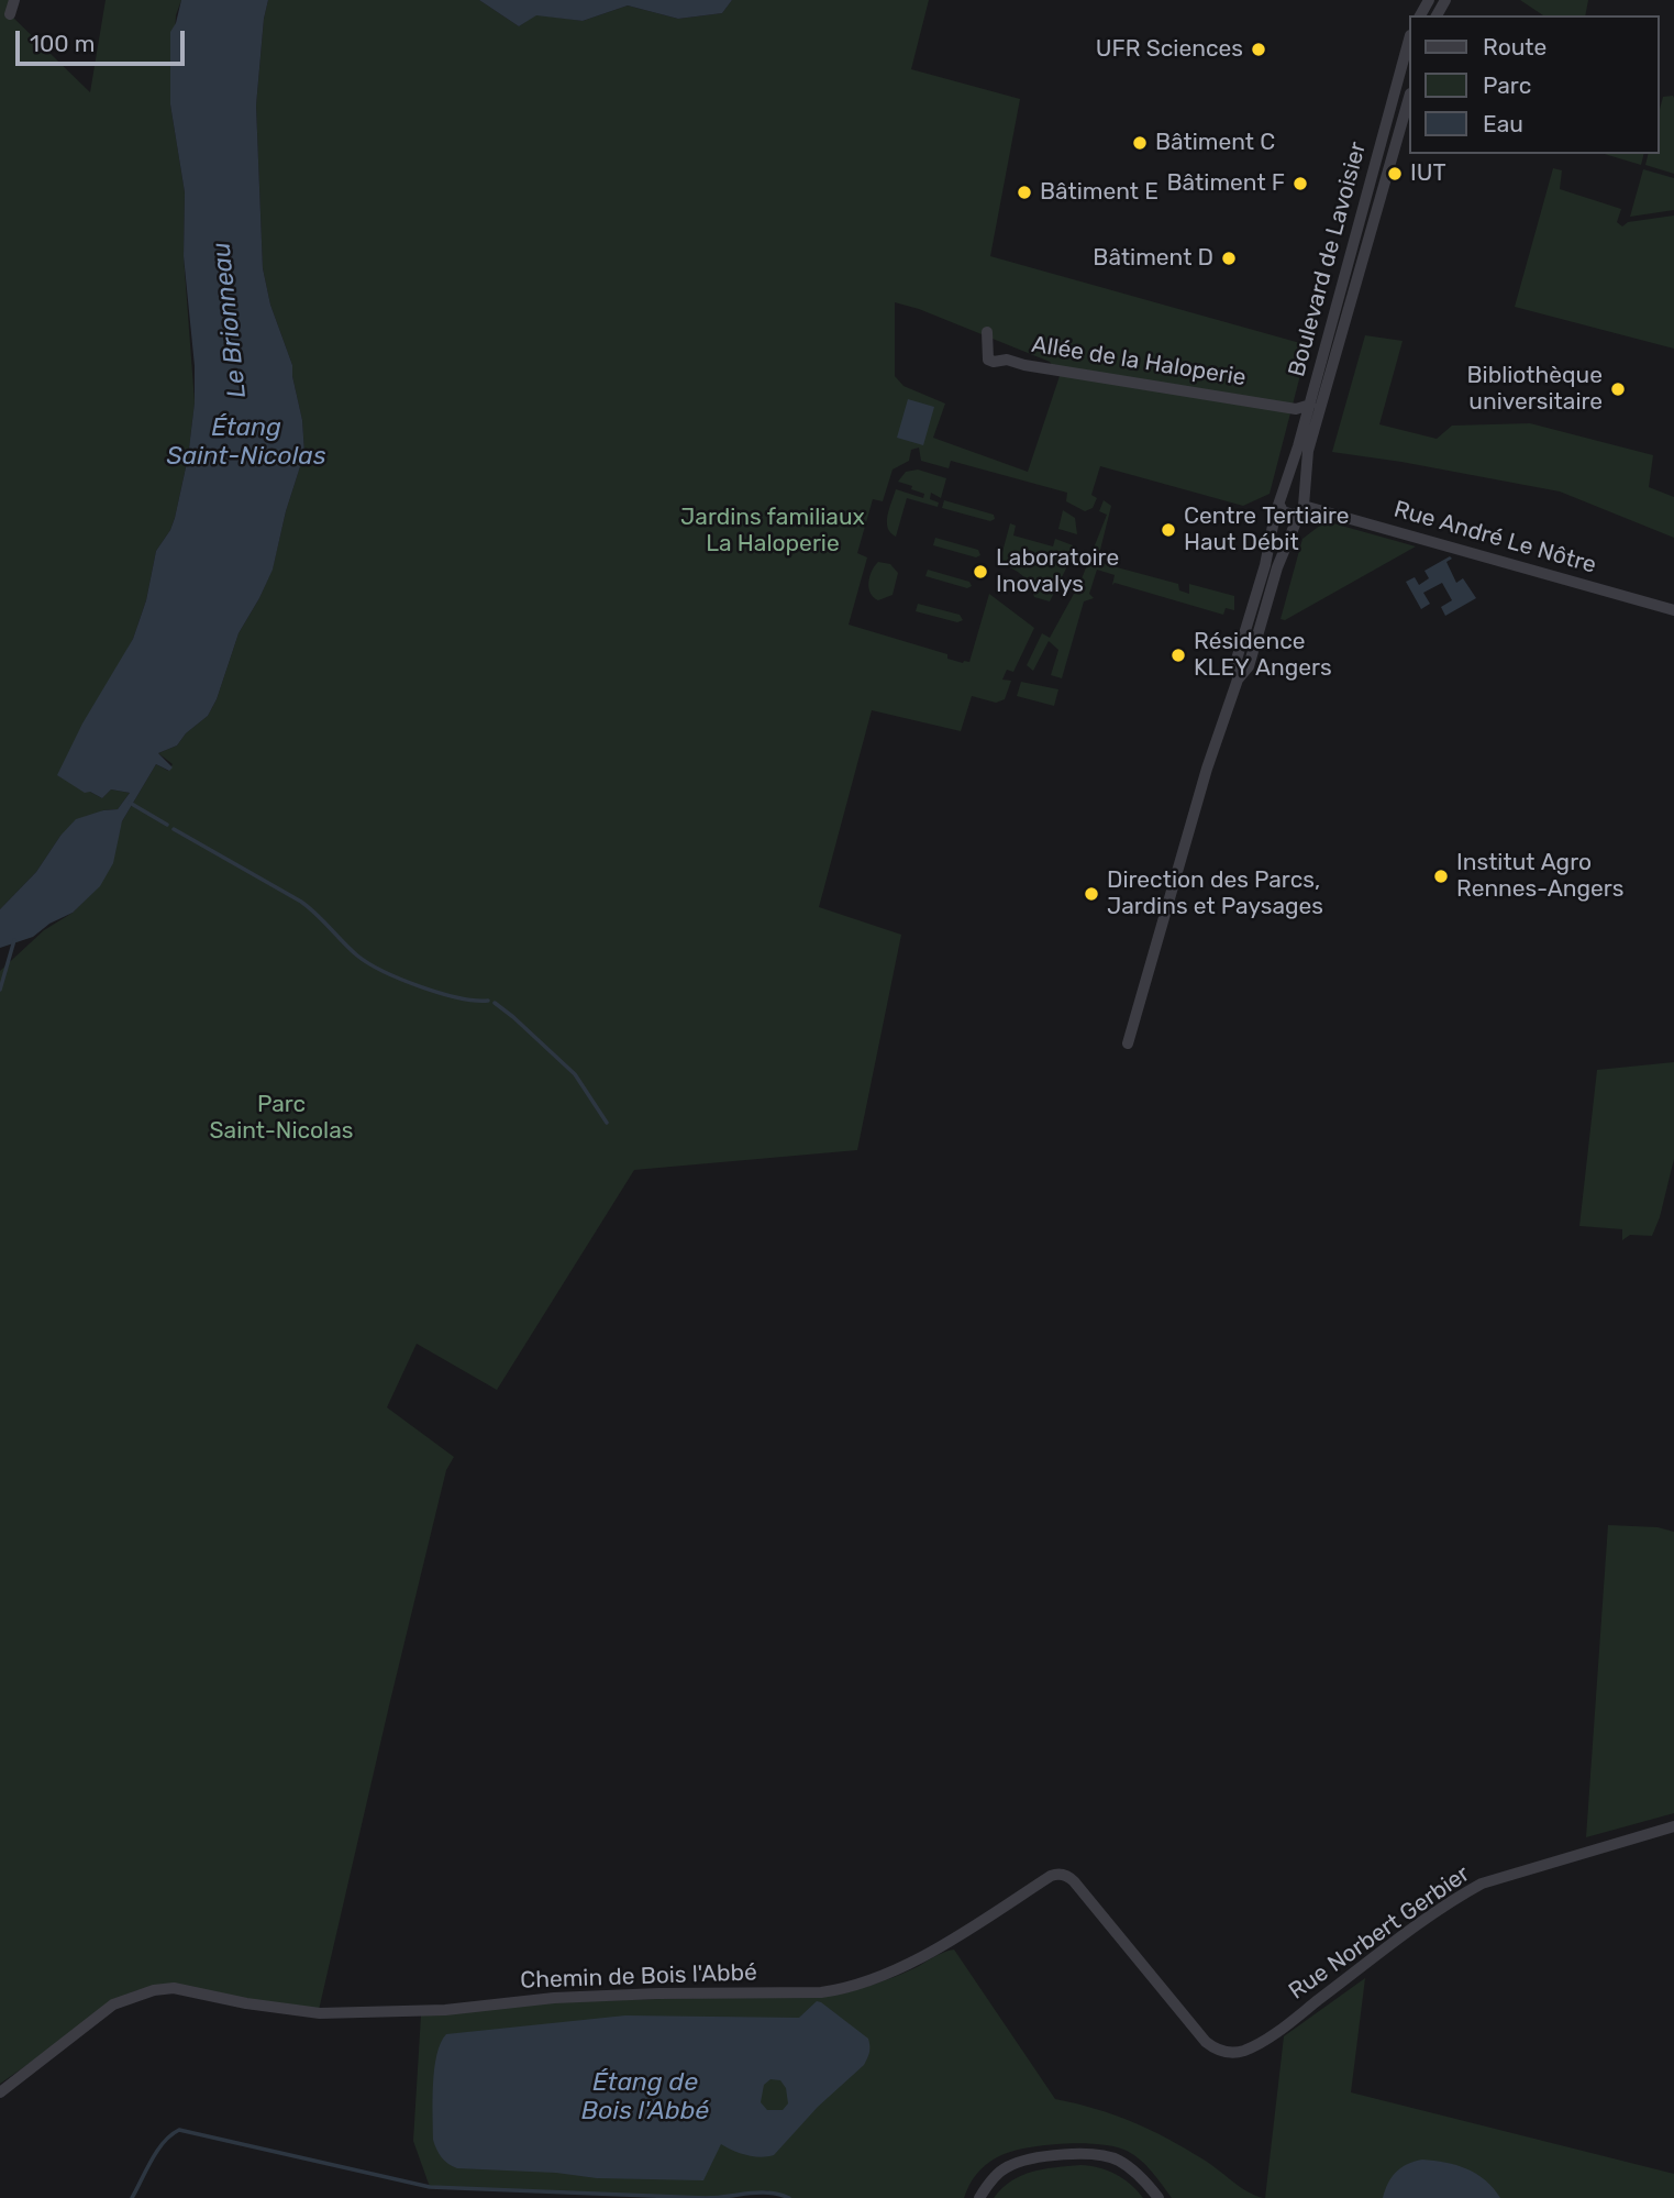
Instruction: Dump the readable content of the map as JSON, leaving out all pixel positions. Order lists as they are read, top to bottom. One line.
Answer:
{"streets":{"street":["Boulevard de Lavoisier","Allée de la Haloperie","Rue André Le Nôtre","Rue Norbert Gerbier","Chemin de Bois l'Abbé"]},"crossings":[["Boulevard de Lavoisier","Allée de la Haloperie"],["Boulevard de Lavoisier","Rue André Le Nôtre"],["Rue Norbert Gerbier","Chemin de Bois l'Abbé"]],"water":["Le Brionneau","Étang Saint-Nicolas","Étang de Bois l'Abbé"],"parks":["Jardins familiaux La Haloperie","Parc Saint-Nicolas"],"places":["UFR Sciences","Bâtiment C","IUT","Bâtiment F","Bâtiment E","Bâtiment D","Bibliothèque universitaire","Centre Tertiaire Haut Débit","Laboratoire Inovalys","Résidence KLEY Angers","Institut Agro Rennes-Angers","Direction des Parcs, Jardins et Paysages"],"legend":["Route","Parc","Eau"],"scale_bar":"100 m"}
